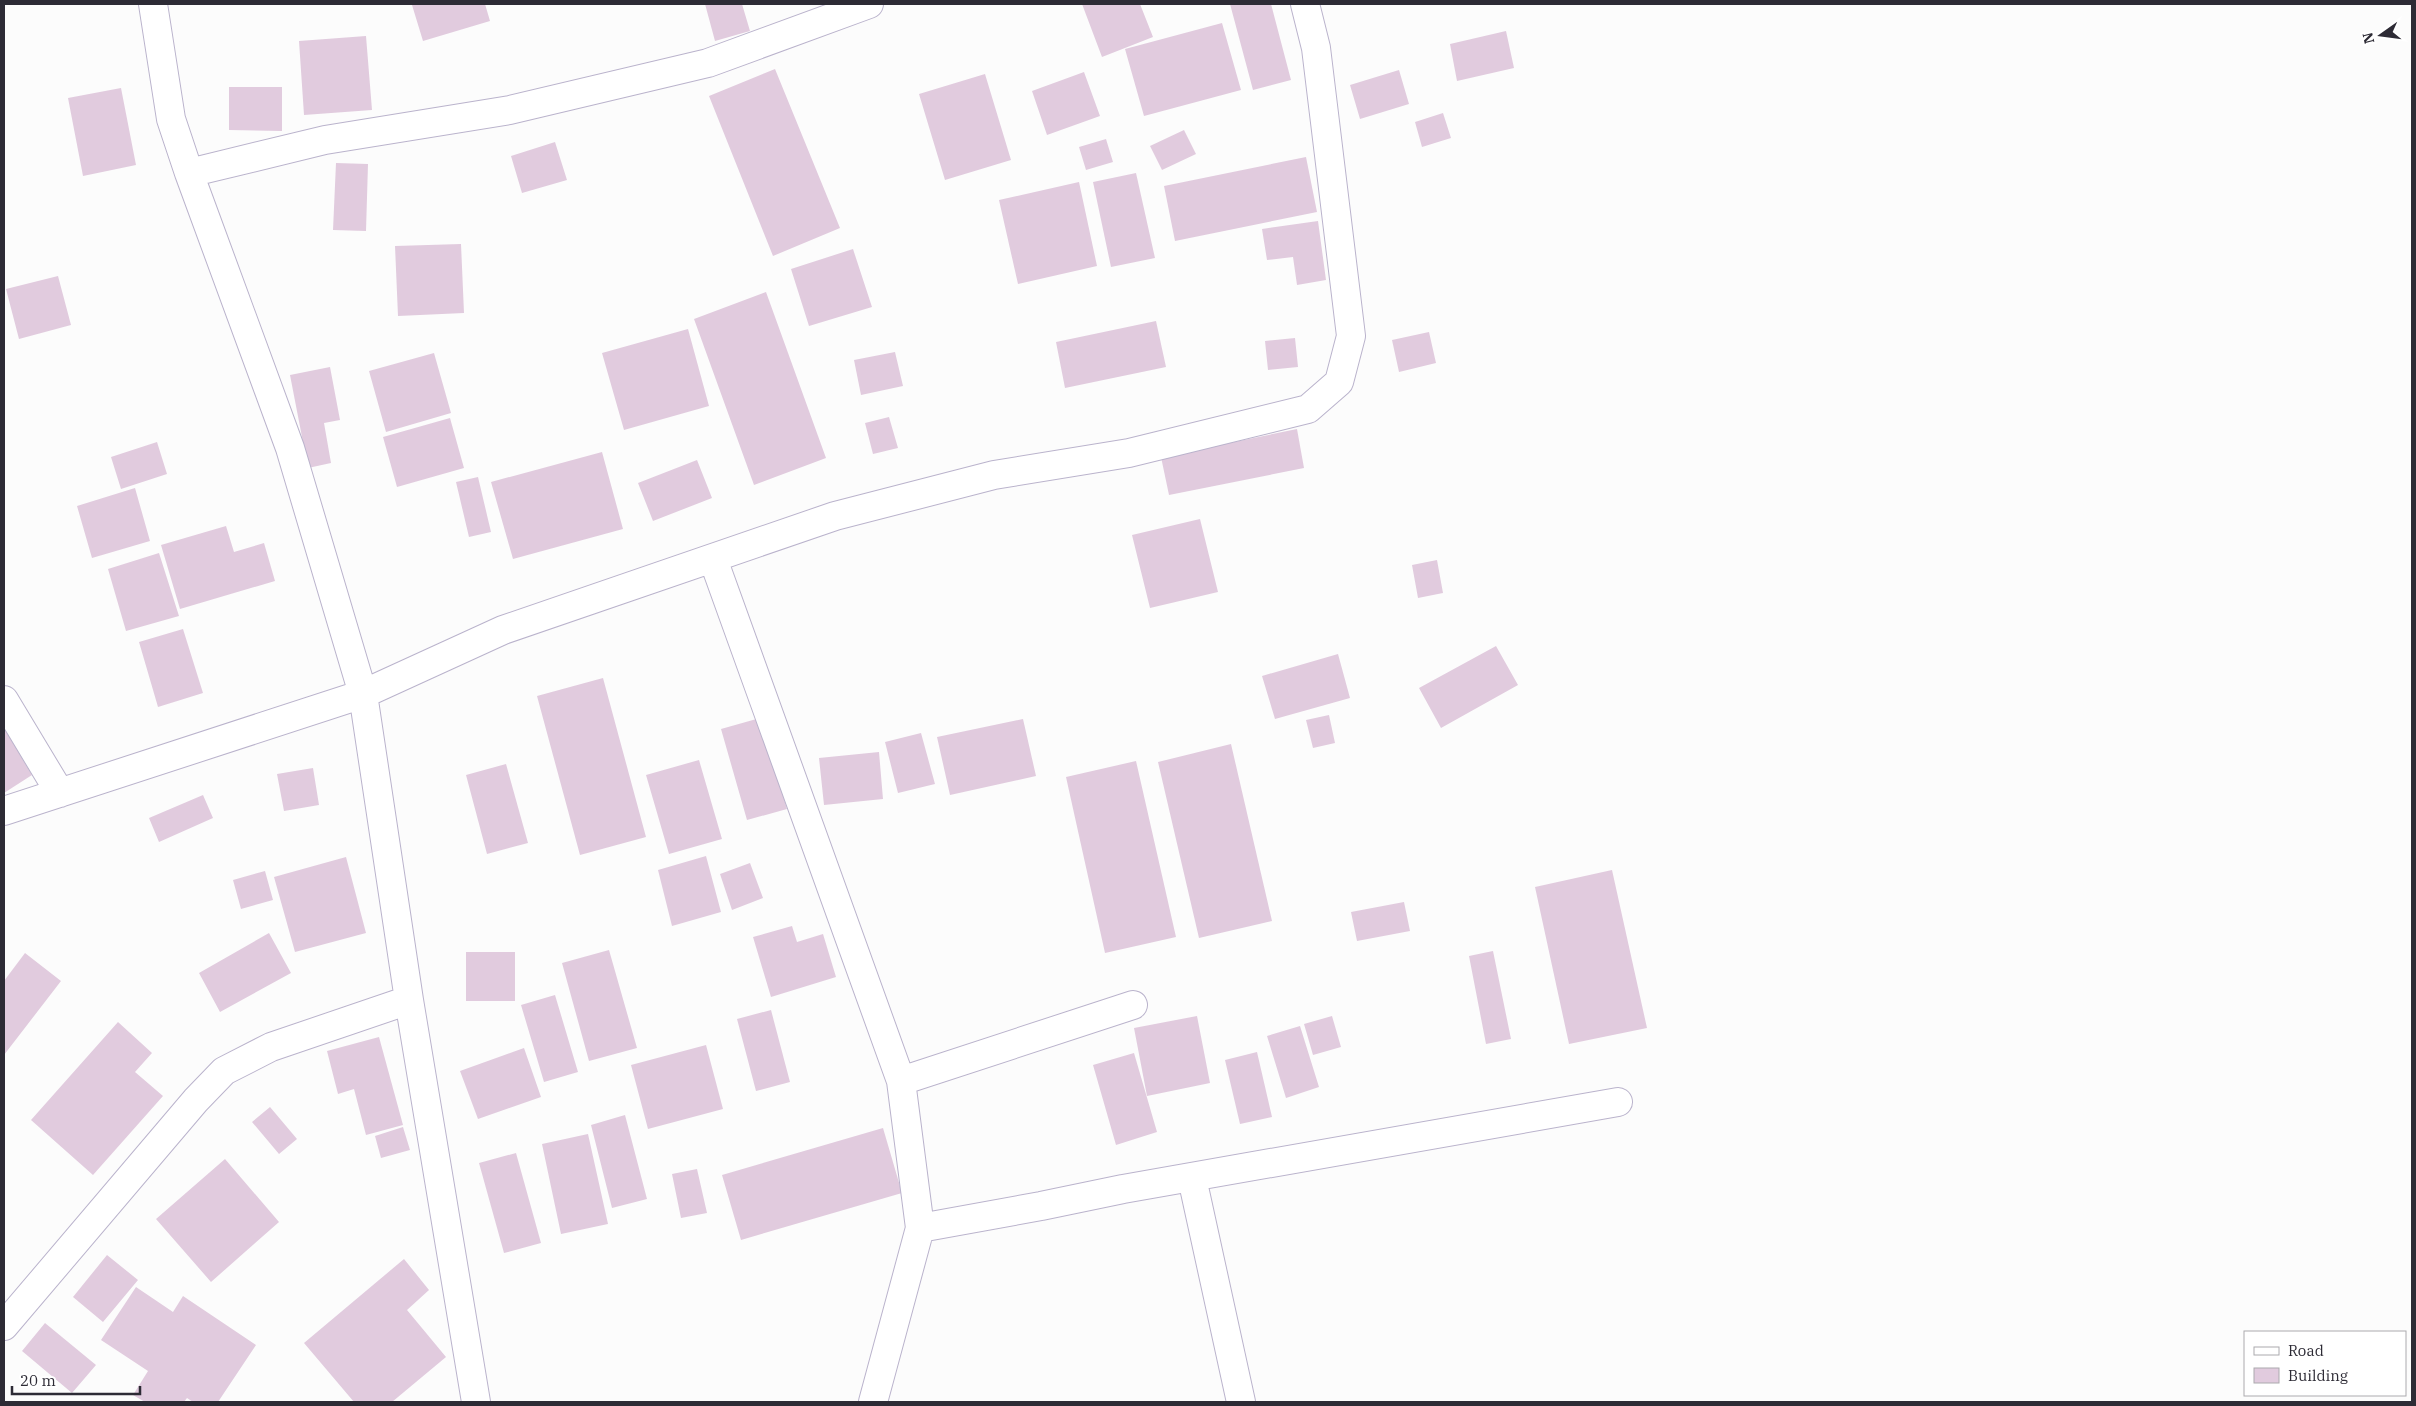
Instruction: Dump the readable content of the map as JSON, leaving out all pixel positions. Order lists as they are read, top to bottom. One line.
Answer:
{"legend":["Road","Building"],"scale_bar":"20 m","north":"left"}
